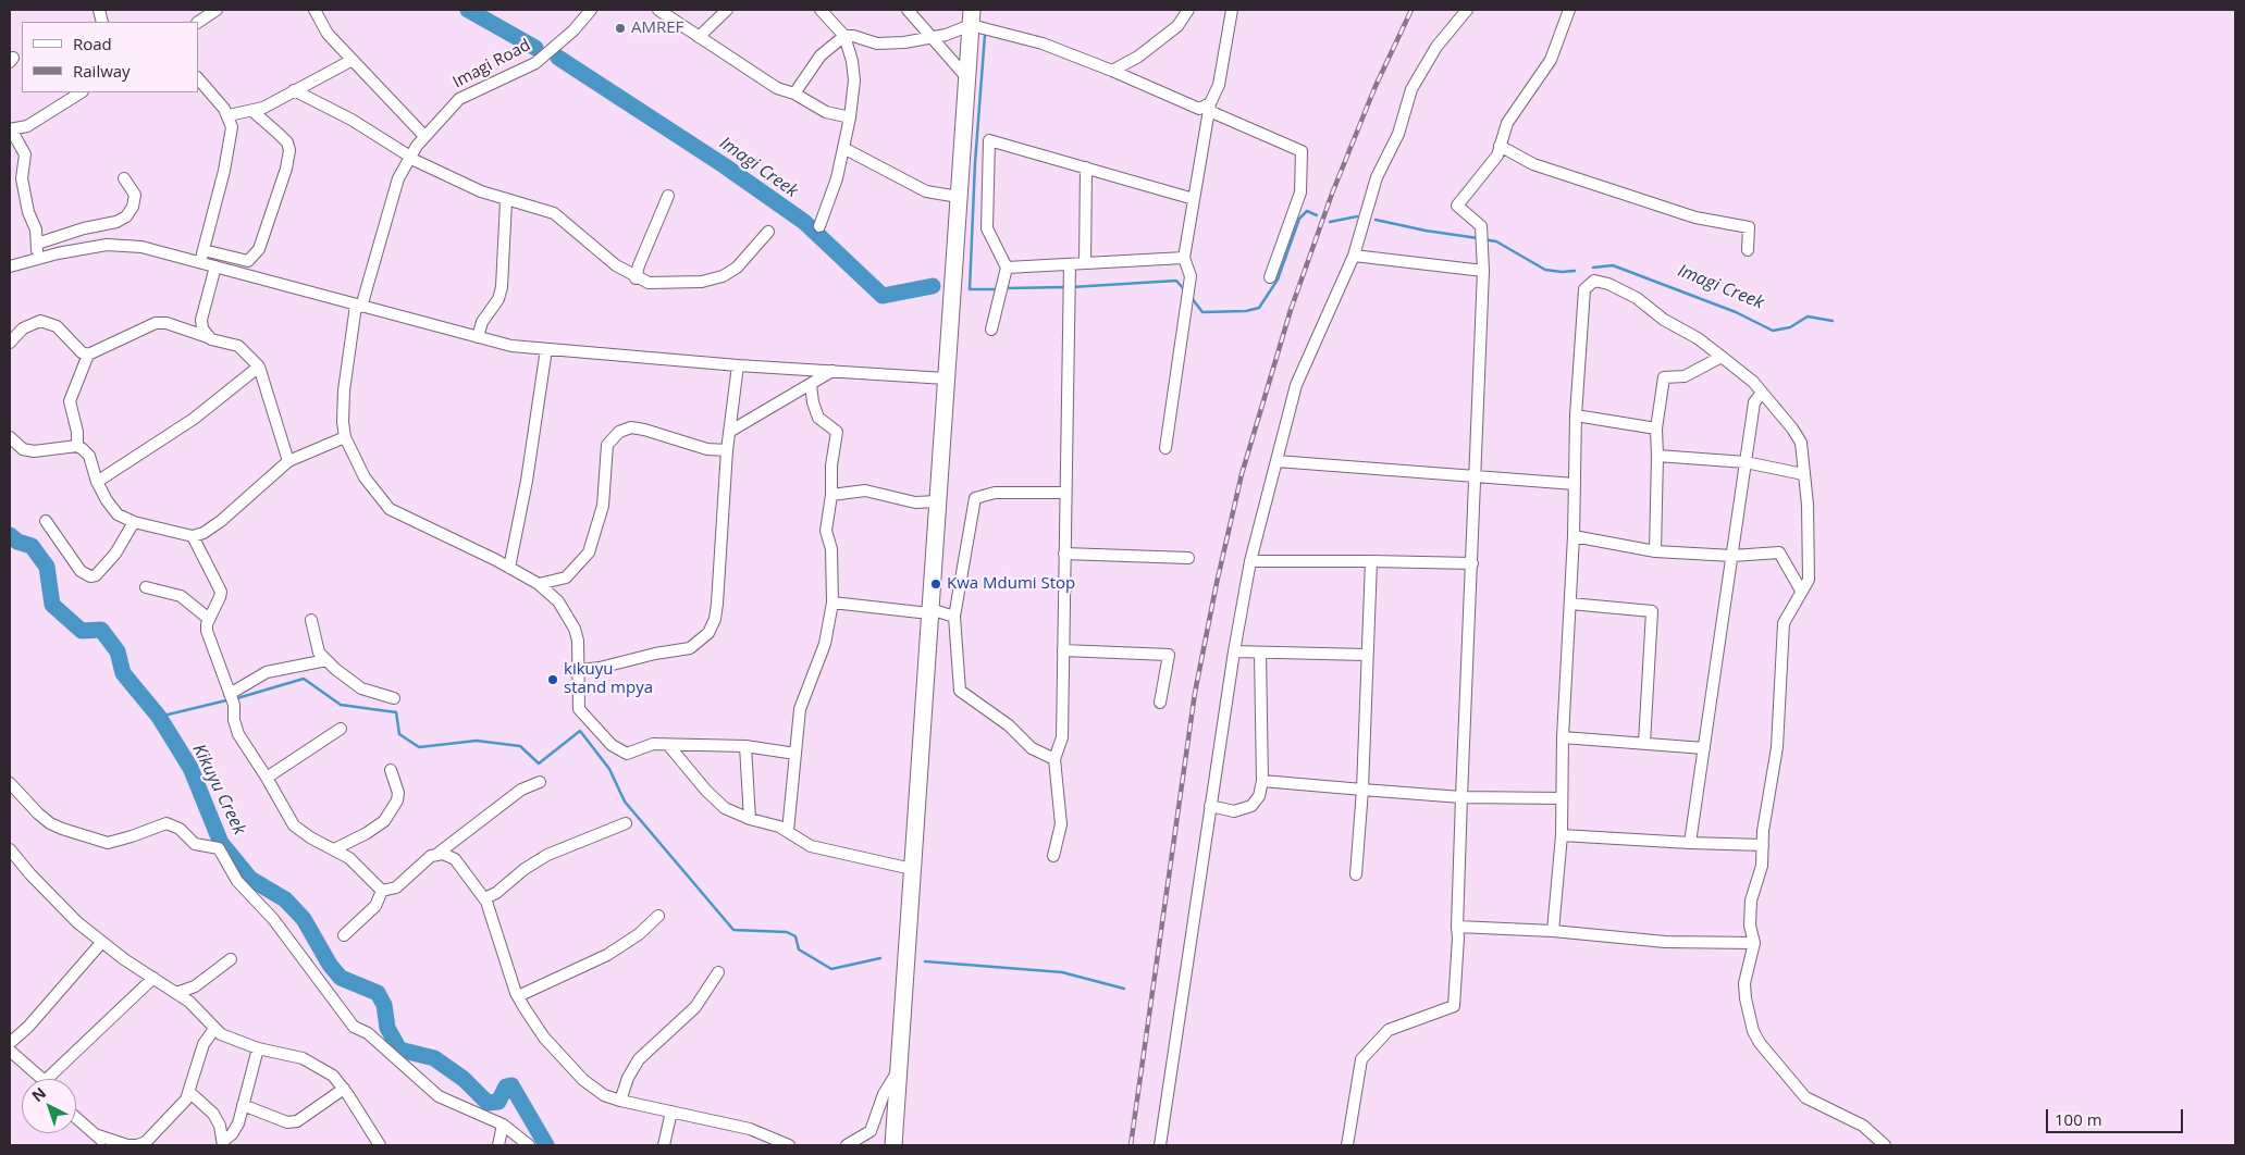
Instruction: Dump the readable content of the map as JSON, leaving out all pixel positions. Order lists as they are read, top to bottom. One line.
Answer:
{"streets":{"street":["Imagi Road"]},"water":["Imagi Creek","Kikuyu Creek"],"places":["AMREF","Kwa Mdumi Stop","kikuyu stand mpya"],"legend":["Road","Railway"],"scale_bar":"100 m","north":"top left"}
